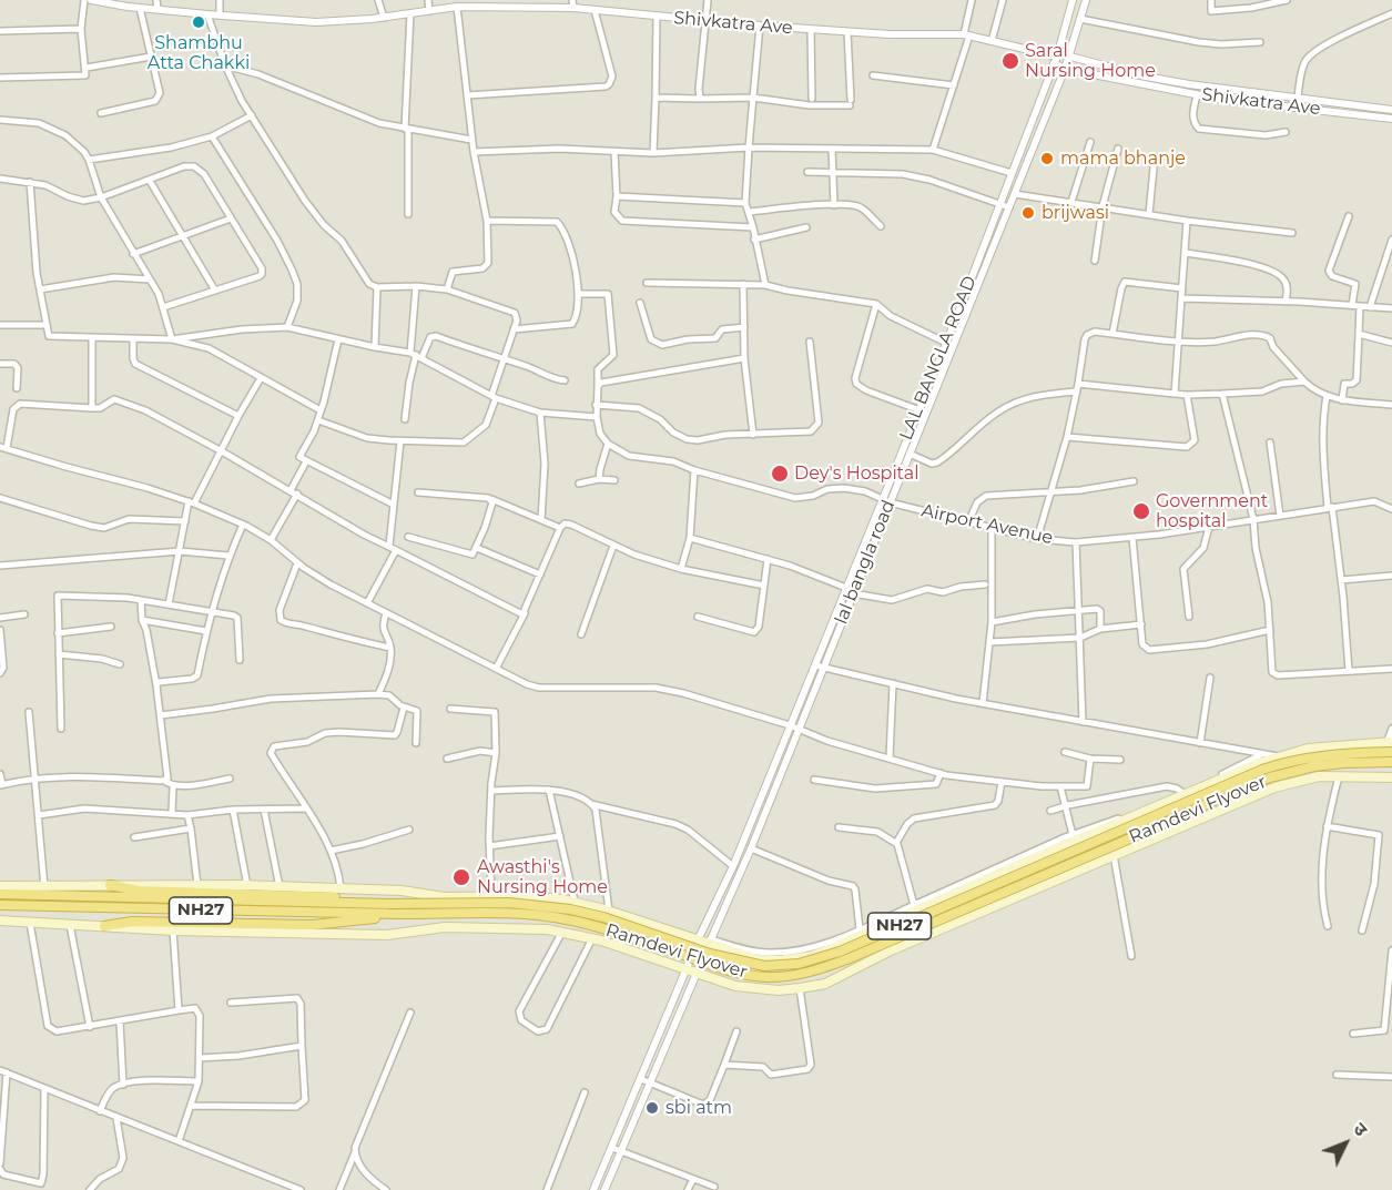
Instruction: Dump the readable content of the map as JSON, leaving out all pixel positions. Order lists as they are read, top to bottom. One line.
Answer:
{"streets":{"highway":["Ramdevi Flyover","NH27"],"street":["Shivkatra Ave","LAL BANGLA ROAD","Airport Avenue","lal bangla road"]},"crossings":[["Shivkatra Ave","LAL BANGLA ROAD"],["Shivkatra Ave","lal bangla road"],["LAL BANGLA ROAD","Airport Avenue"],["LAL BANGLA ROAD","lal bangla road"],["Airport Avenue","lal bangla road"]],"places":["Shambhu Atta Chakki","Saral Nursing Home","mama bhanje","brijwasi","Dey's Hospital","Government hospital","Awasthi's Nursing Home","sbi atm"],"north":"top right"}
